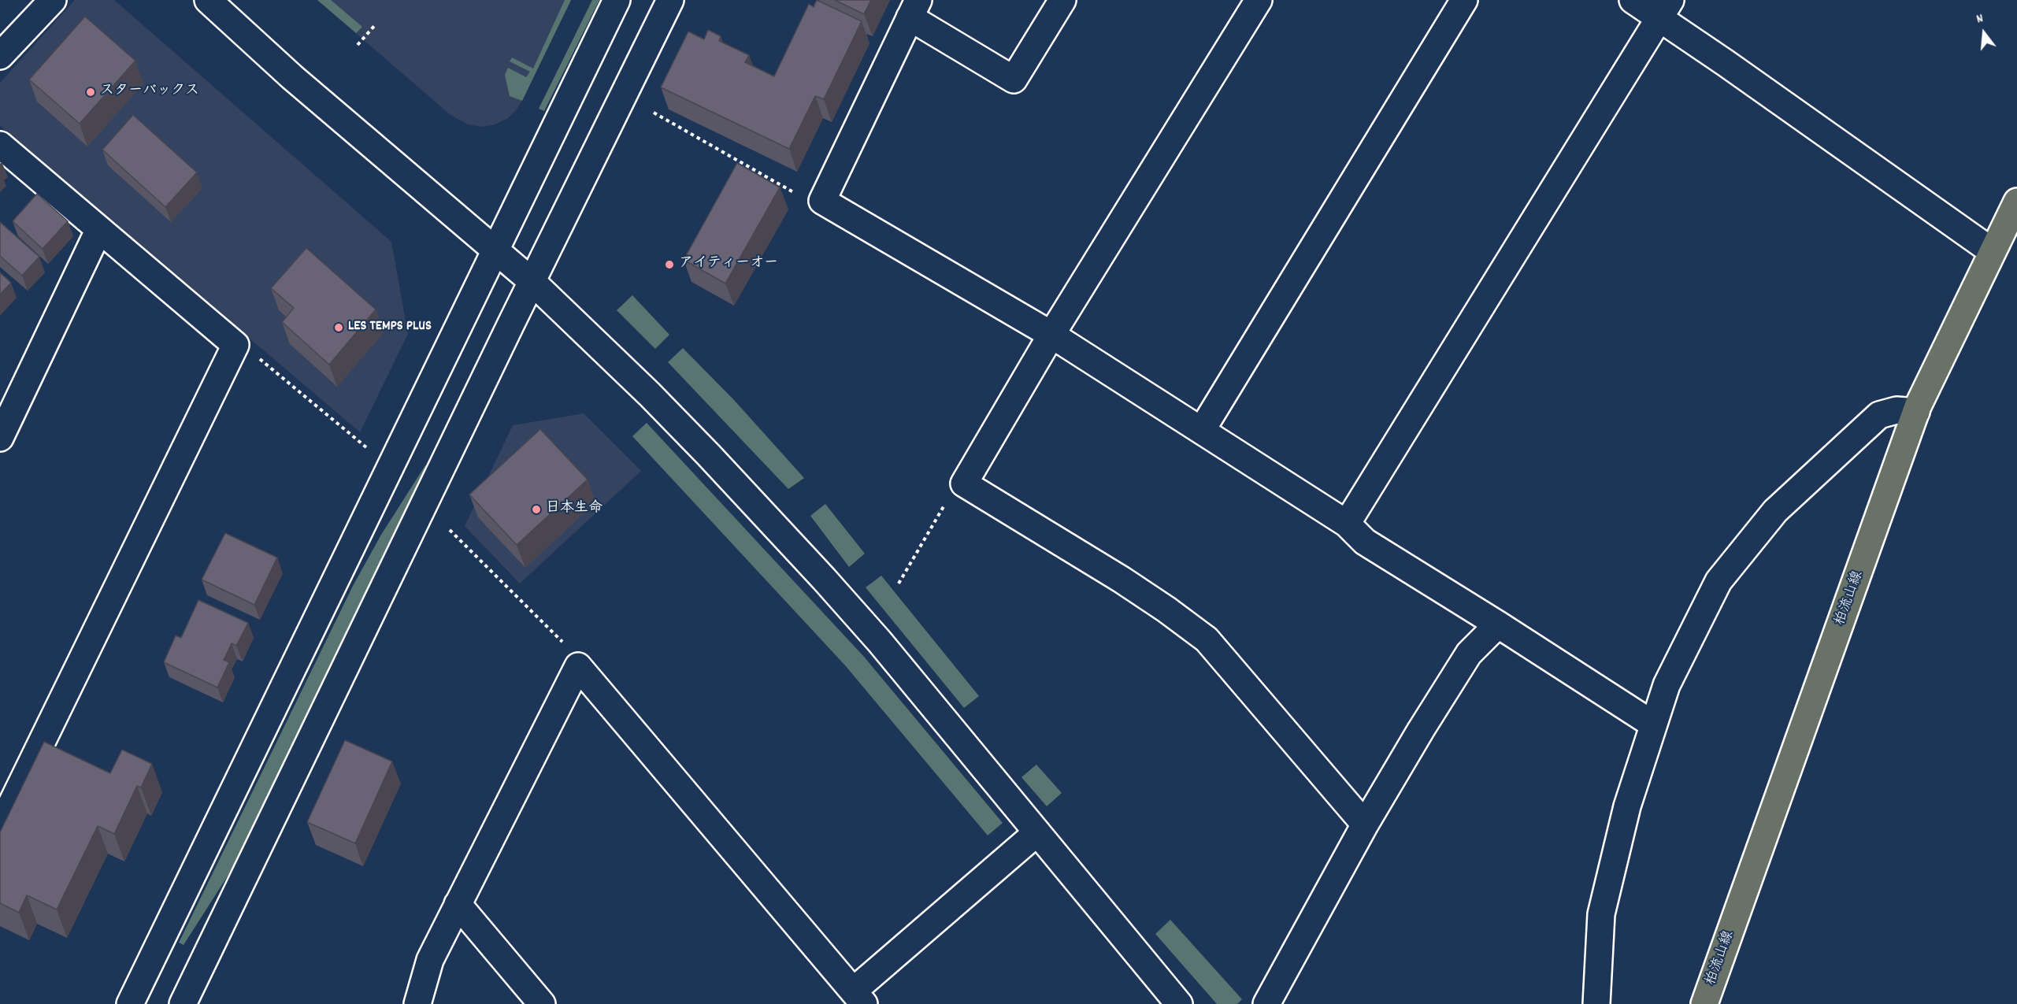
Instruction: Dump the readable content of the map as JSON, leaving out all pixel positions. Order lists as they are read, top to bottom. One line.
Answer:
{"streets":{"main road":["柏流山線"]},"places":["スターバックス","アイティーオー","LES TEMPS PLUS","日本生命"],"north":"top"}
